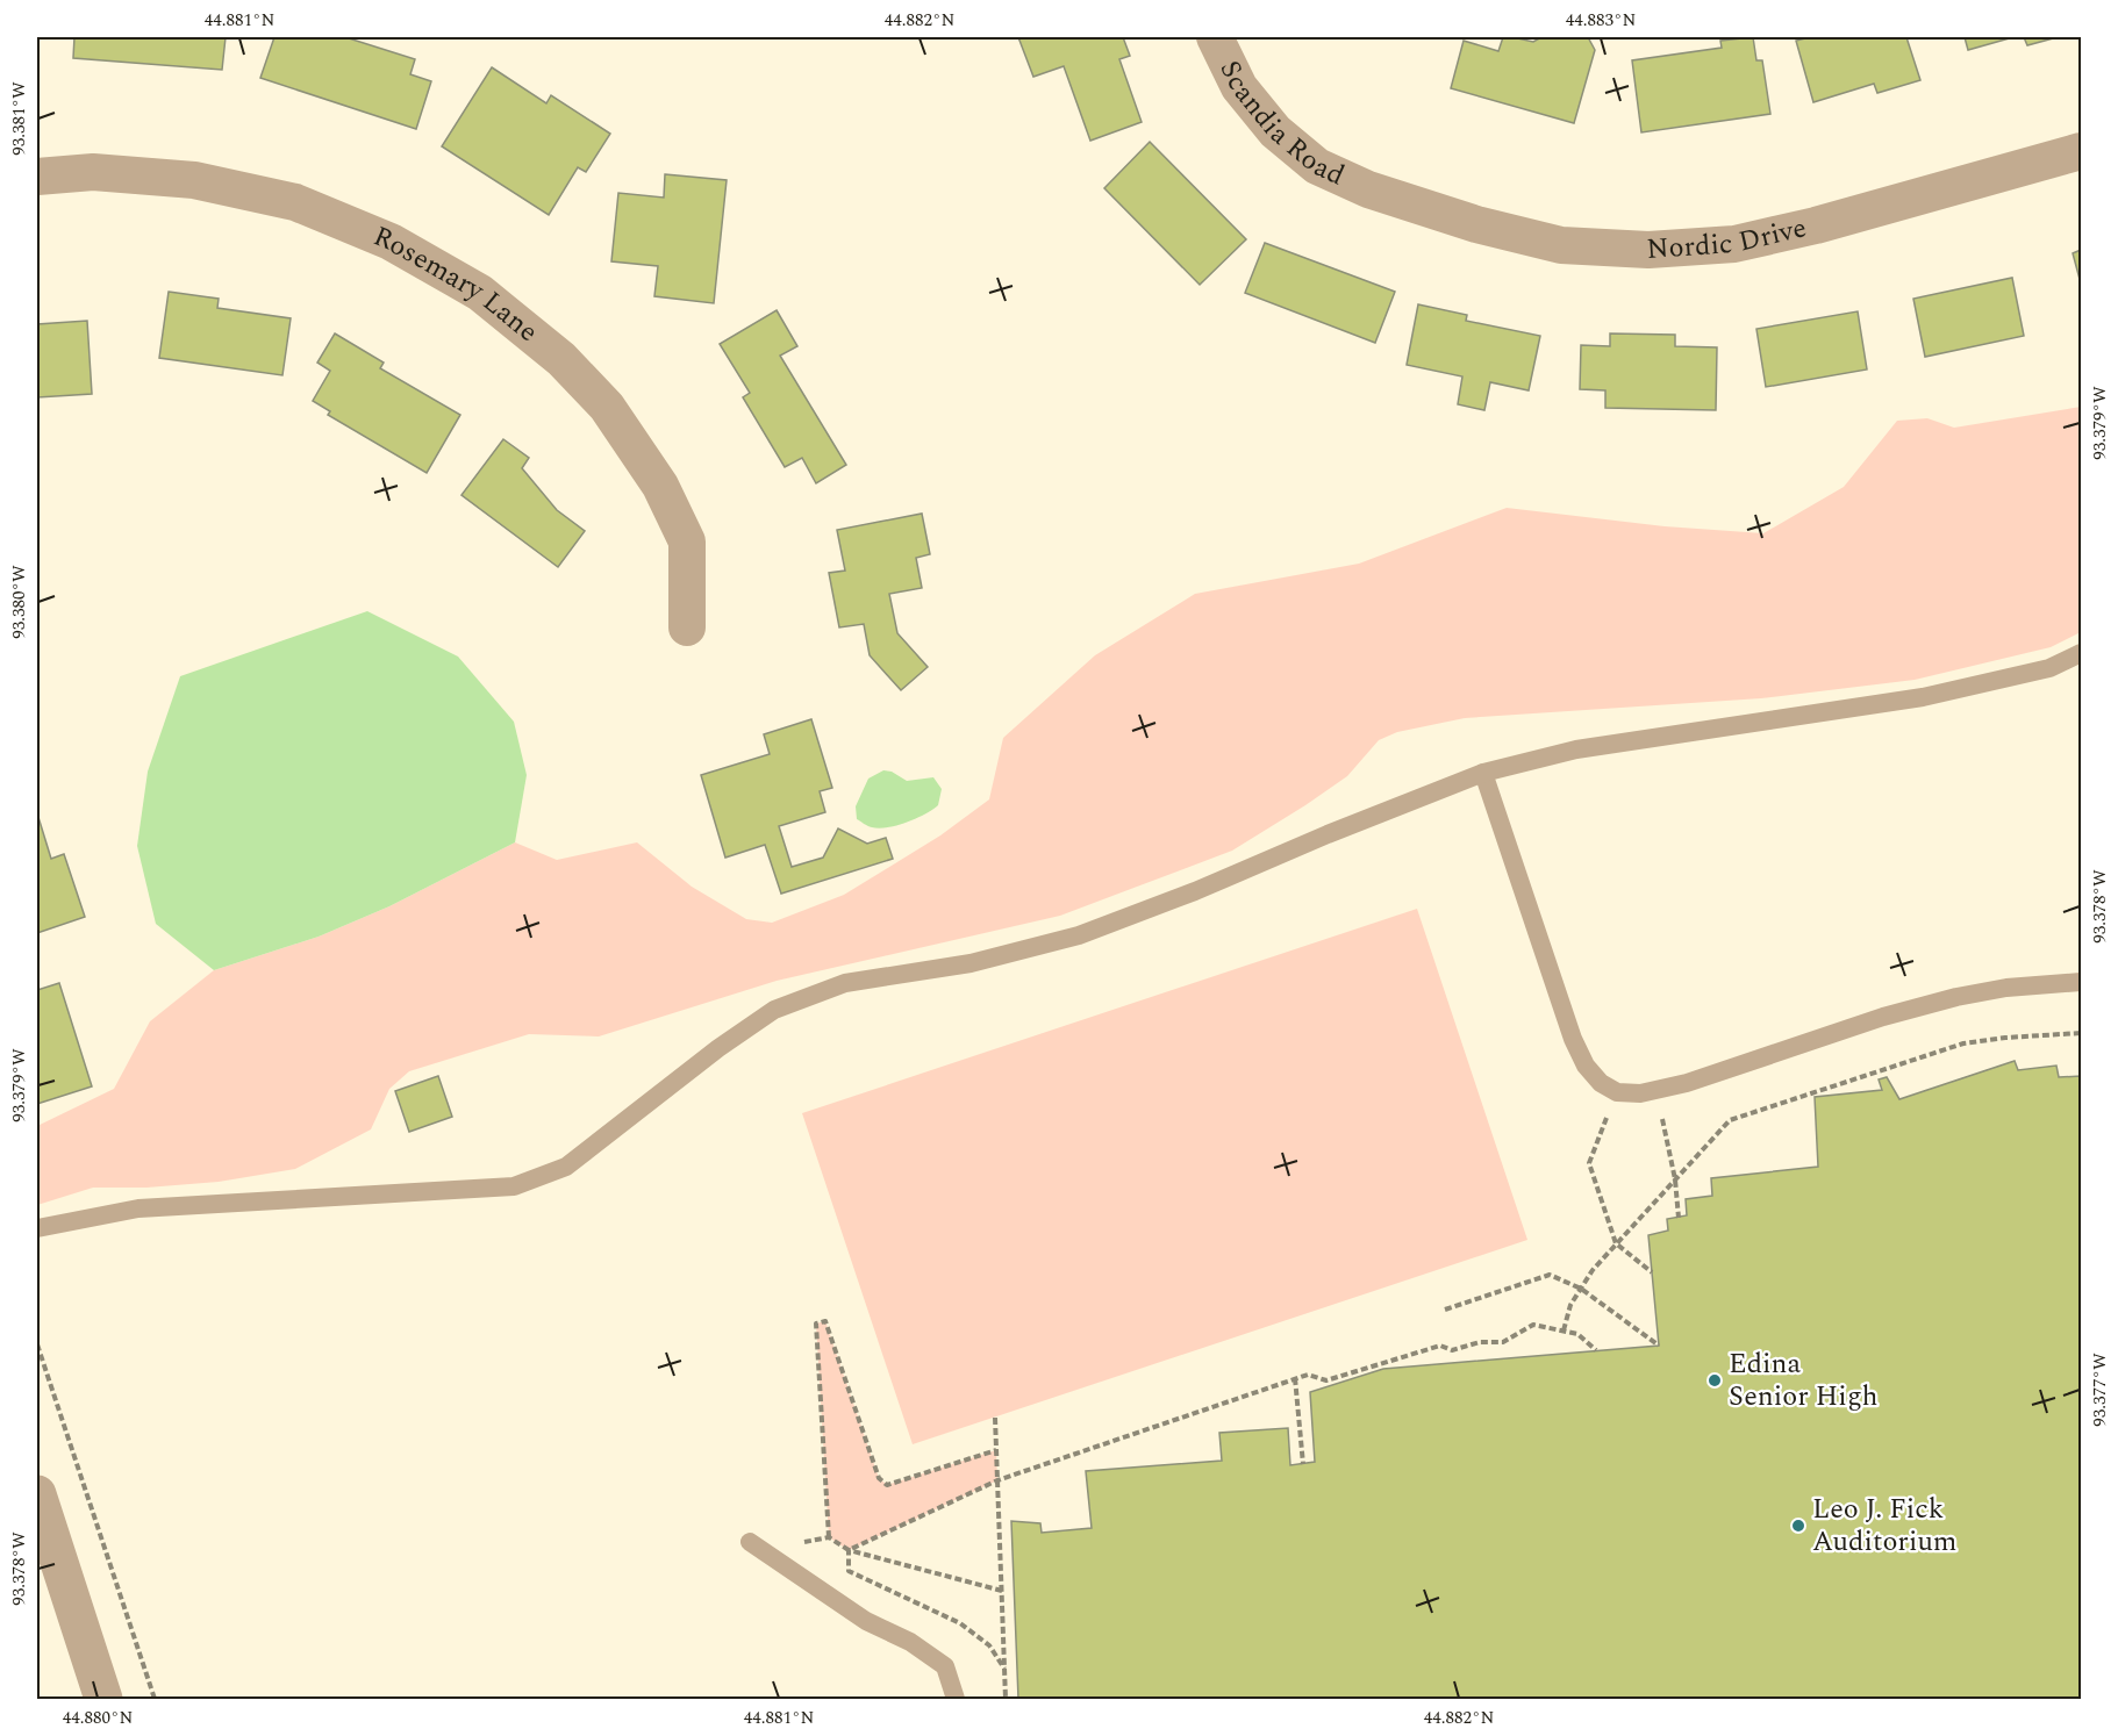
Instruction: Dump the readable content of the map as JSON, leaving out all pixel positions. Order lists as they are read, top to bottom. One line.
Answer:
{"streets":{"street":["Scandia Road","Nordic Drive","Rosemary Lane"]},"crossings":[["Scandia Road","Nordic Drive"]],"places":["Edina Senior High","Leo J. Fick Auditorium"],"coordinates":["44.881°N","44.882°N","44.883°N","93.381°W","93.379°W","93.380°W","93.378°W","93.377°W","44.880°N"]}
